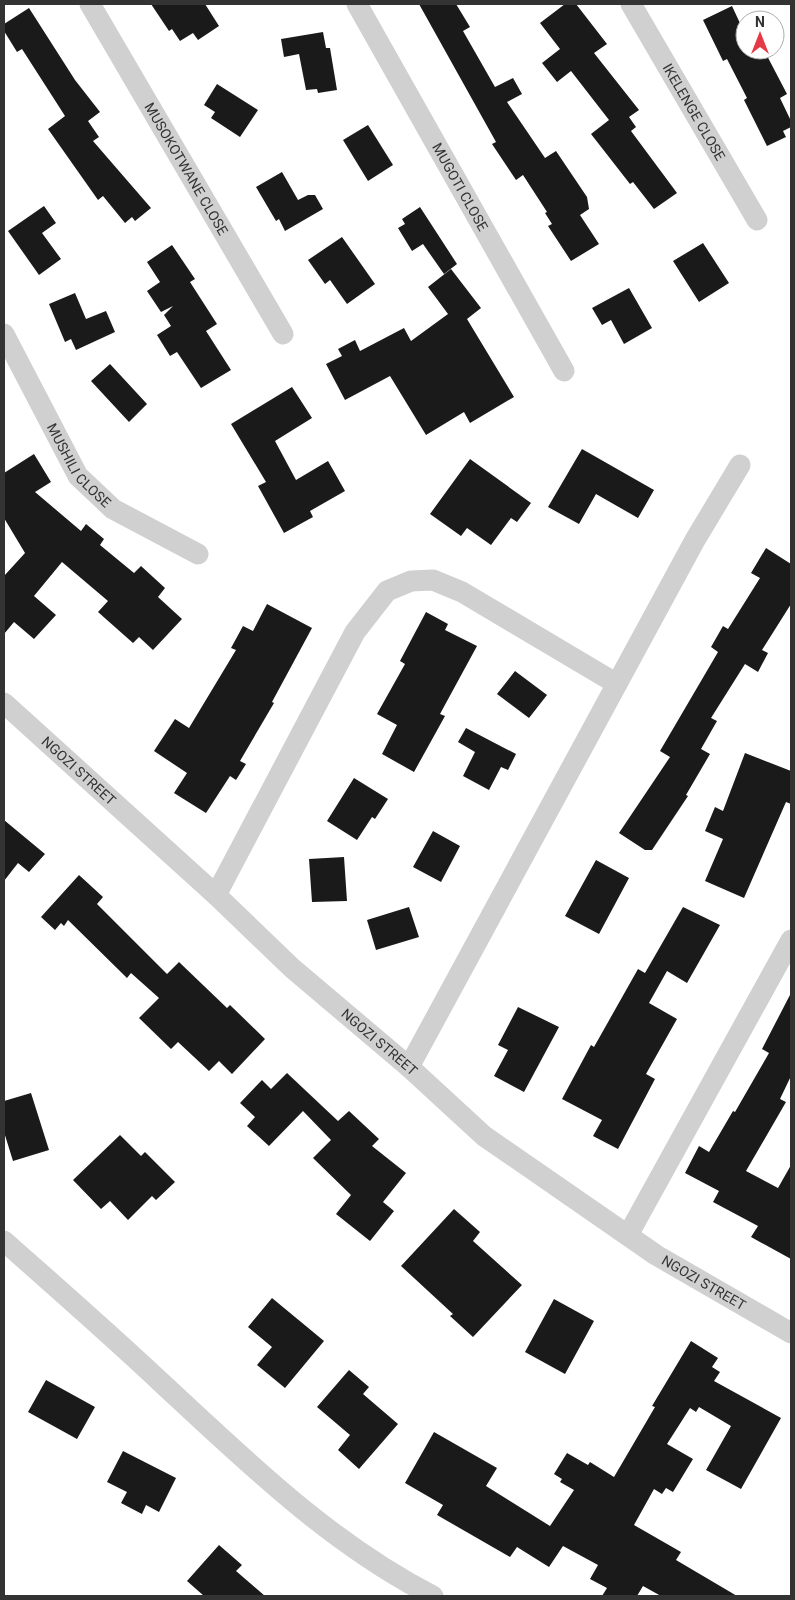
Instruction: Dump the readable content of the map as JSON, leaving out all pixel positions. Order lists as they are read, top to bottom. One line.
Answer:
{"streets":{"street":["IKELENGE CLOSE","MUSOKOTWANE CLOSE","MUGOTI CLOSE","MUSHILI CLOSE","NGOZI STREET"]},"north":"top"}
